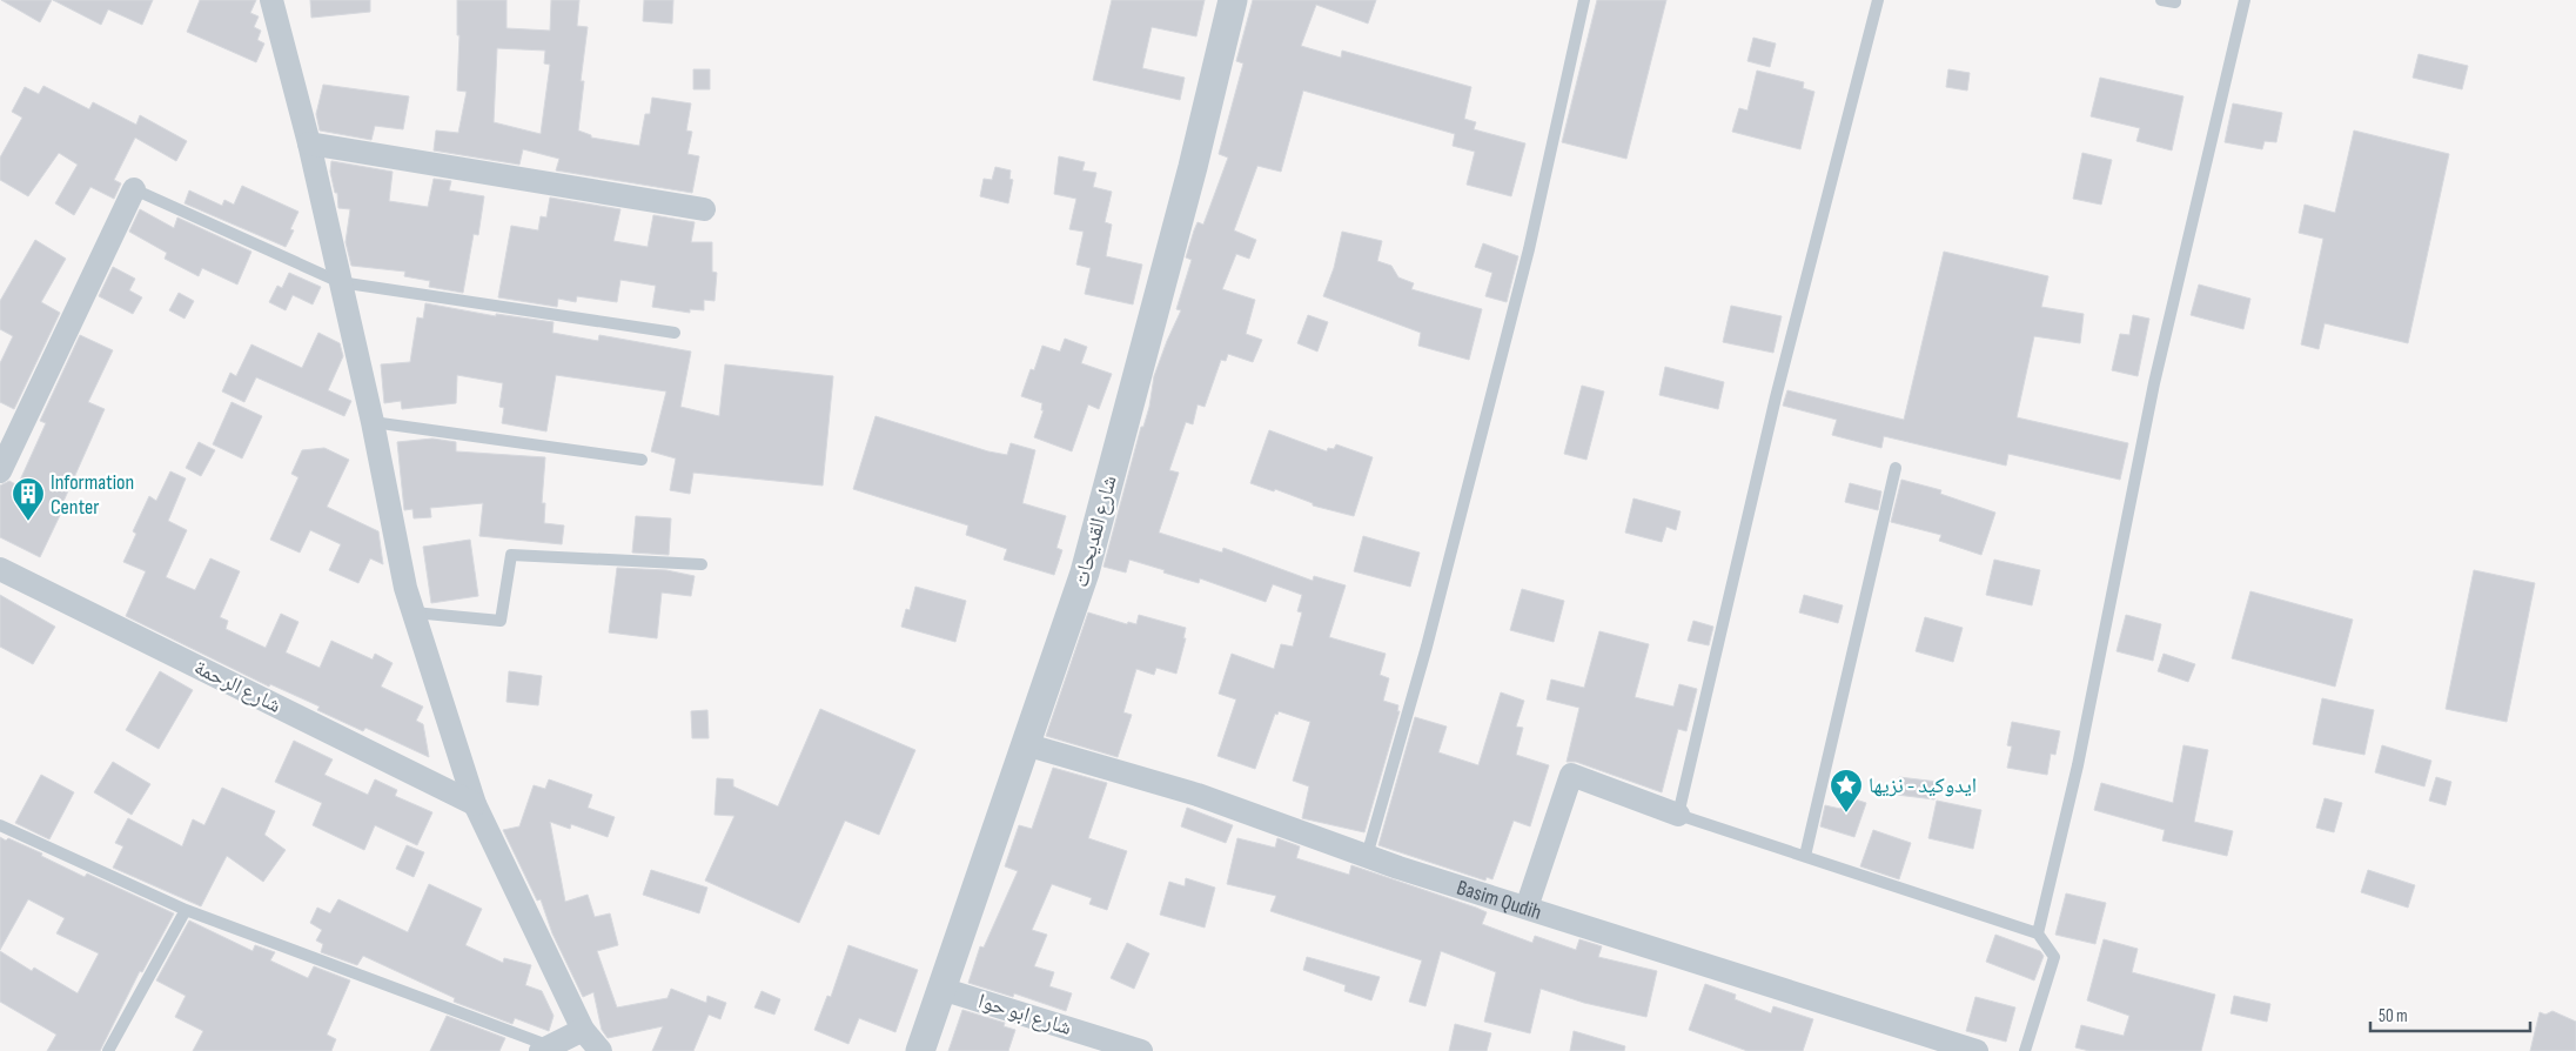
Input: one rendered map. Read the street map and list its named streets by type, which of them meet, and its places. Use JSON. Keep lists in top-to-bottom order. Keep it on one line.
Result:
{"streets":{"street":["شارع القديحات","شارع الرحمة","Basim Qudih","شارع ابو حوا"]},"crossings":[["شارع القديحات","Basim Qudih"],["شارع القديحات","شارع ابو حوا"]],"places":{"building":["Information Center"],"place":["ايدوكيد - نزيها"]},"scale_bar":"50 m"}
